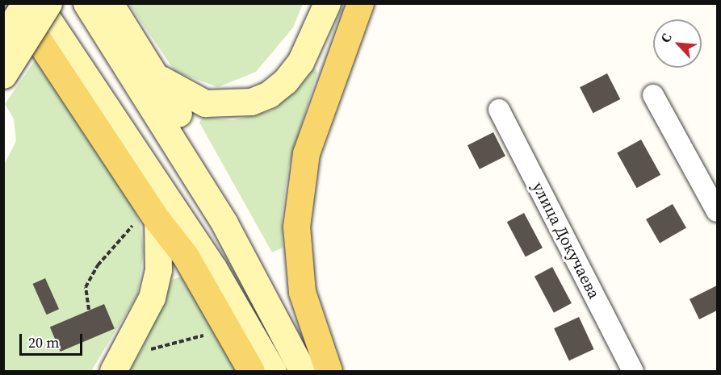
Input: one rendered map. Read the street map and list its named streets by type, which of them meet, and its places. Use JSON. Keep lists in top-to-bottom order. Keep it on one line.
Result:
{"streets":{"street":["улица Докучаева"]},"scale_bar":"20 m","north":"top left"}
